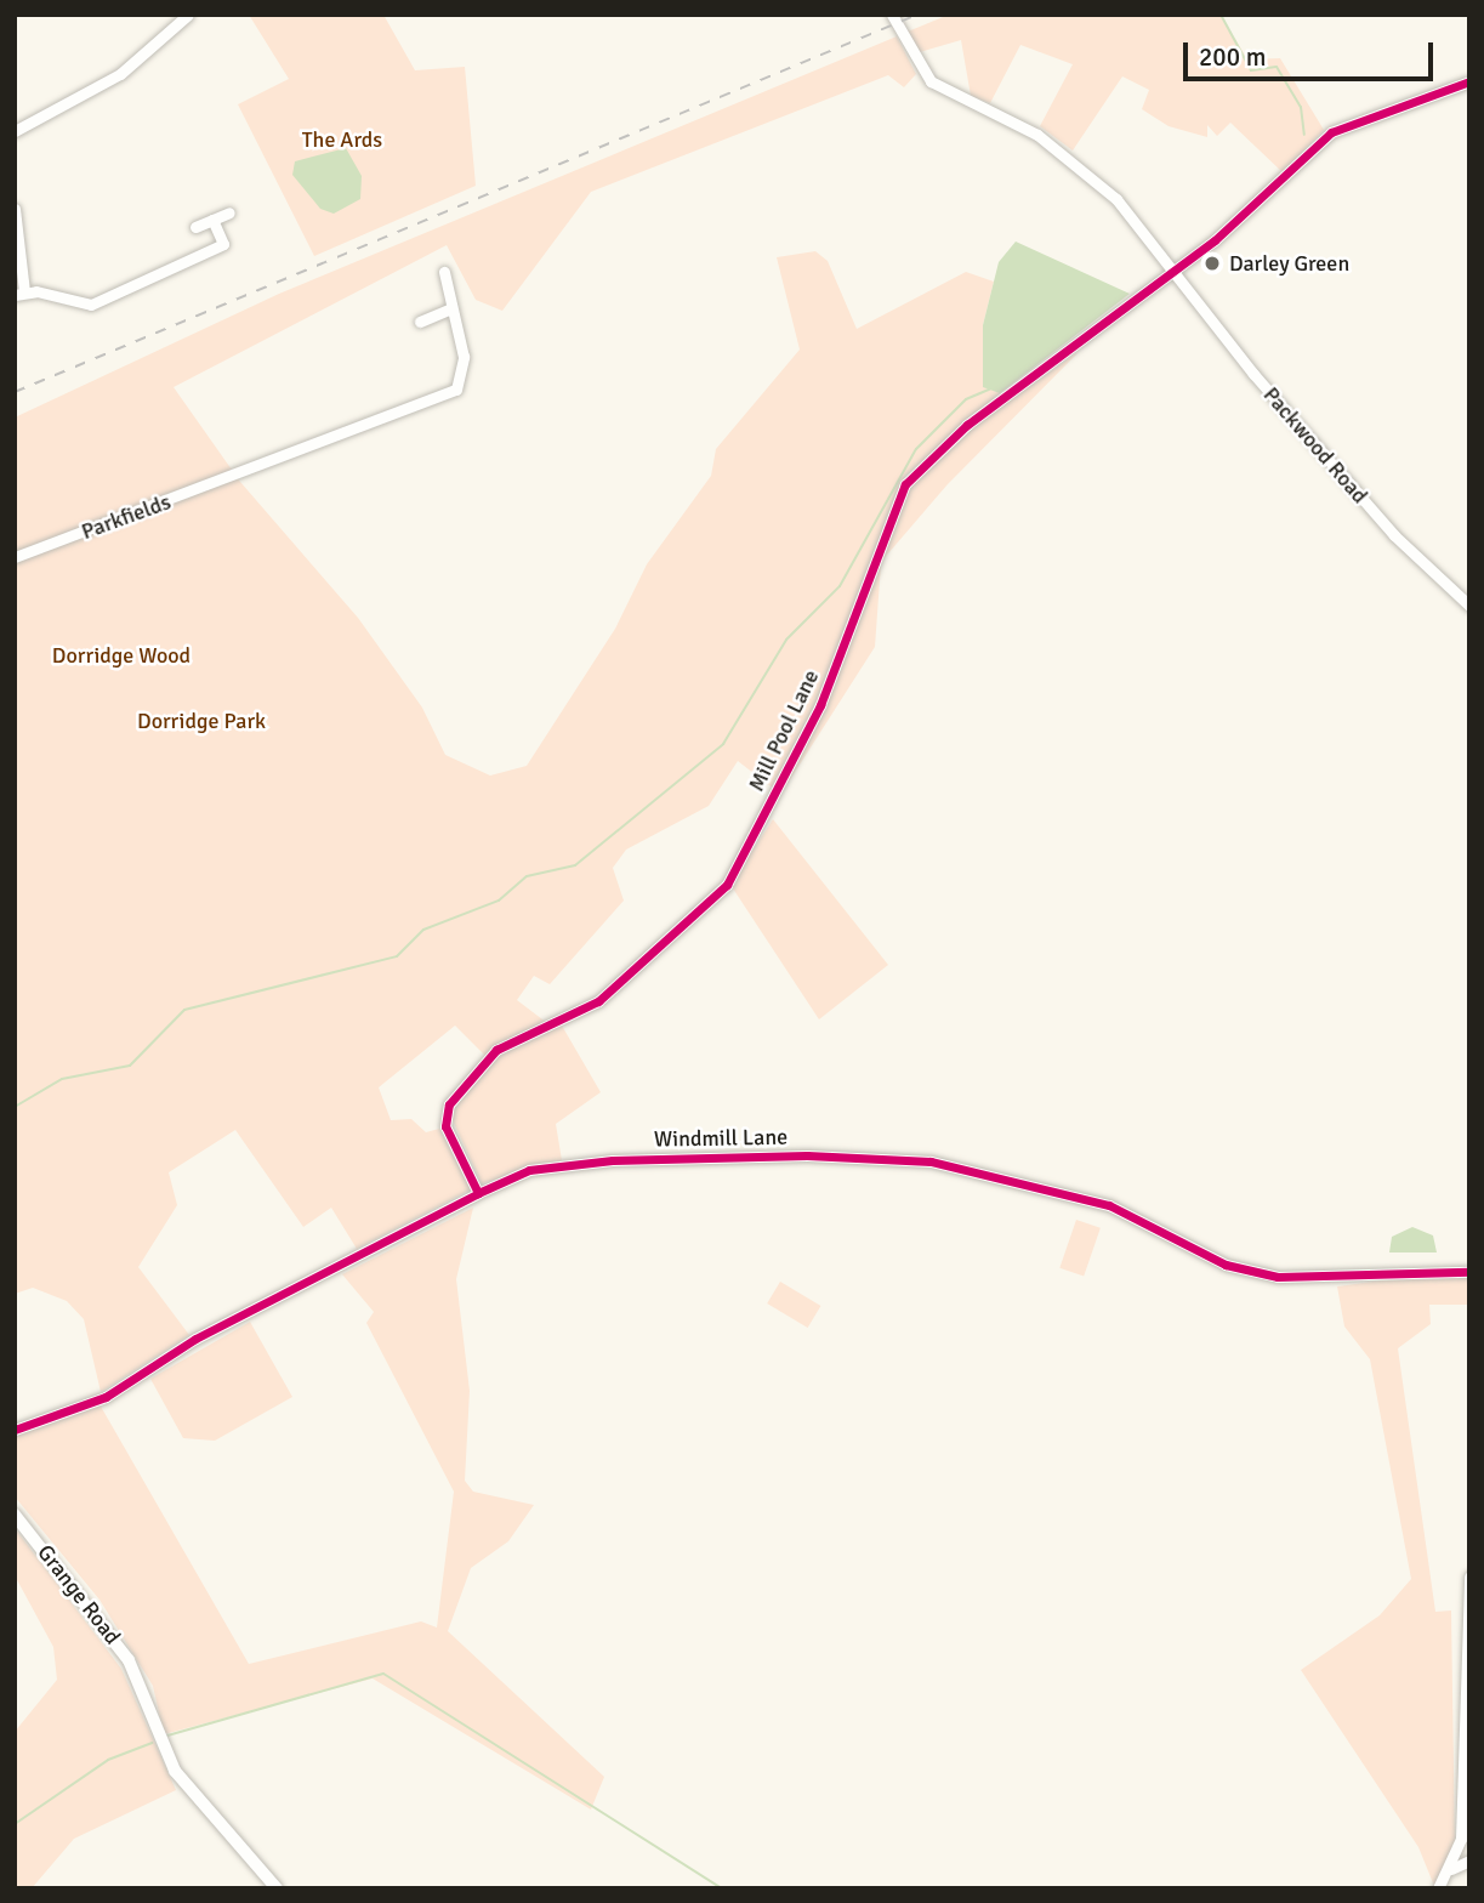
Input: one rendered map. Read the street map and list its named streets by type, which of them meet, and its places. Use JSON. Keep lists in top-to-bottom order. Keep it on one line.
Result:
{"streets":{"main road":["Grange Road"],"street":["Packwood Road","Parkfields","Mill Pool Lane","Windmill Lane"]},"crossings":[["Packwood Road","Mill Pool Lane"],["Mill Pool Lane","Windmill Lane"]],"parks":["The Ards","Dorridge Wood","Dorridge Park"],"places":["Darley Green"],"scale_bar":"200 m"}
